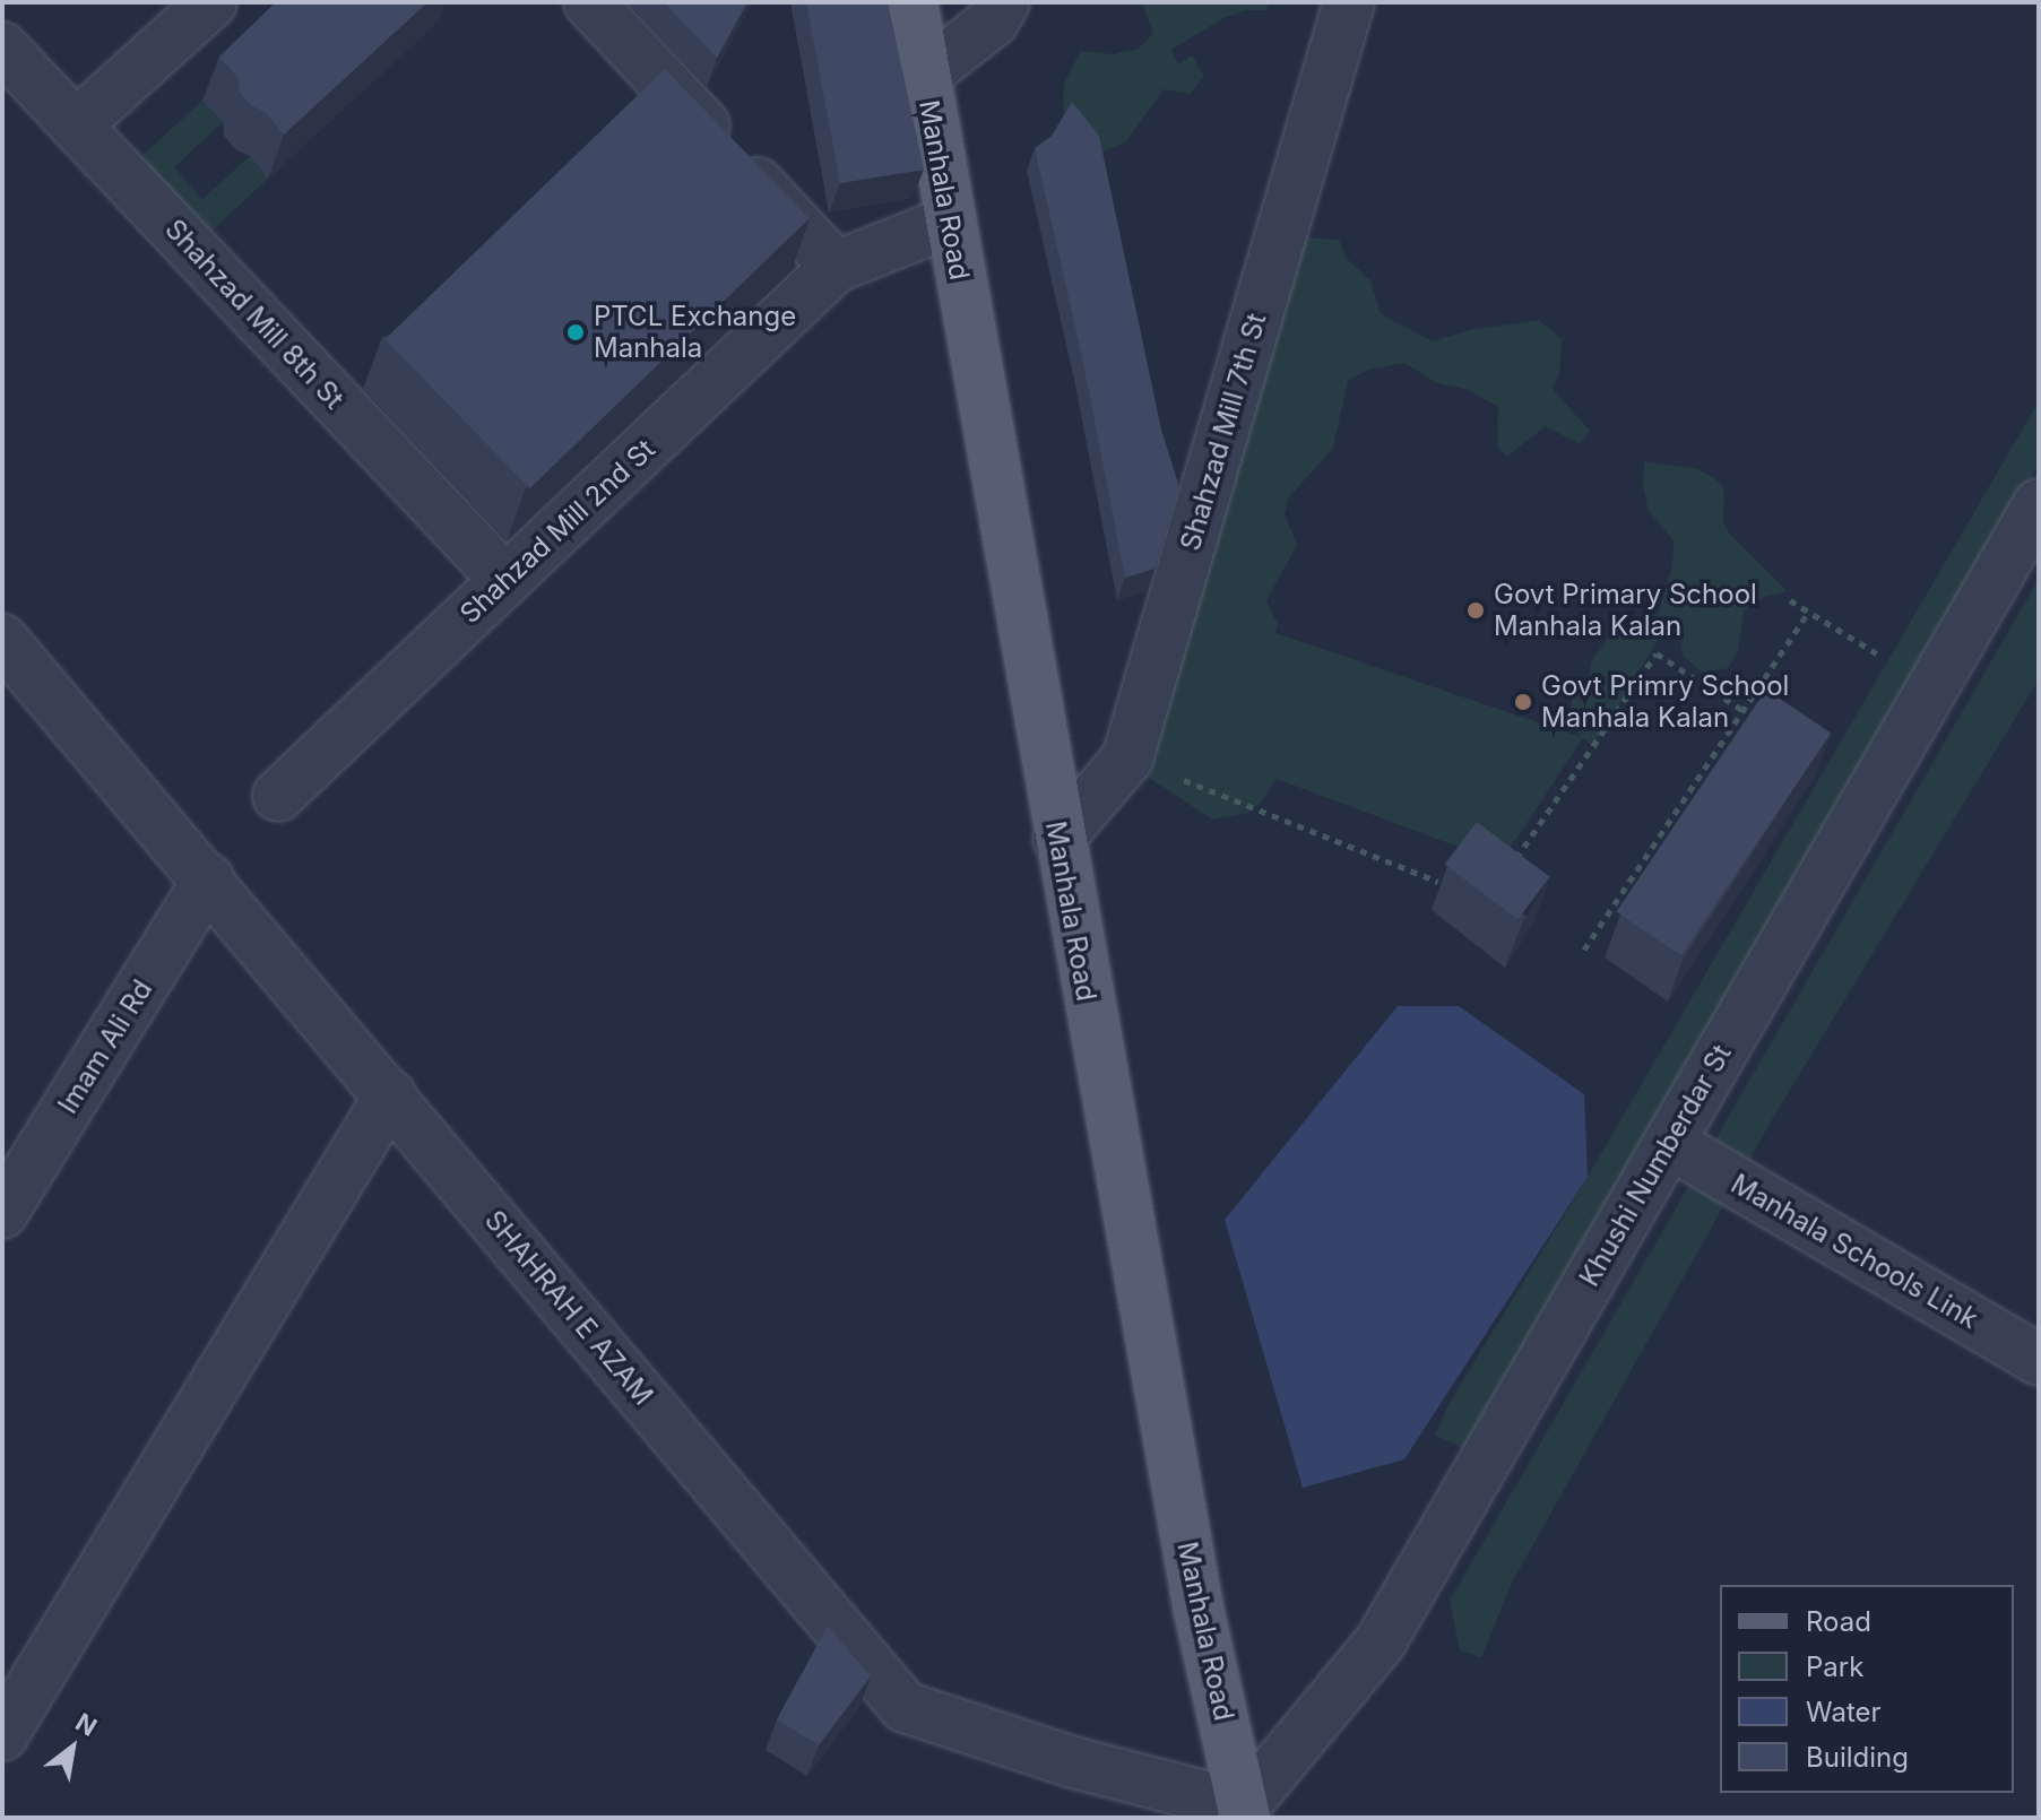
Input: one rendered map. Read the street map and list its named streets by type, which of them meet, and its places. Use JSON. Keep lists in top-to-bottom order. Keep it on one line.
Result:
{"streets":{"main road":["Manhala Road"],"street":["Shahzad Mill 8th St","Shahzad Mill 7th St","Shahzad Mill 2nd St","Imam Ali Rd","Khushi Numberdar St","Manhala Schools Link","SHAHRAH E AZAM"]},"crossings":[["Manhala Road","Shahzad Mill 7th St"],["Manhala Road","Khushi Numberdar St"],["Manhala Road","SHAHRAH E AZAM"],["Shahzad Mill 8th St","Shahzad Mill 2nd St"],["Imam Ali Rd","SHAHRAH E AZAM"],["Khushi Numberdar St","Manhala Schools Link"],["Khushi Numberdar St","SHAHRAH E AZAM"]],"places":["PTCL Exchange Manhala","Govt Primary School Manhala Kalan","Govt Primry School Manhala Kalan"],"legend":["Road","Park","Water","Building"],"north":"top right"}
